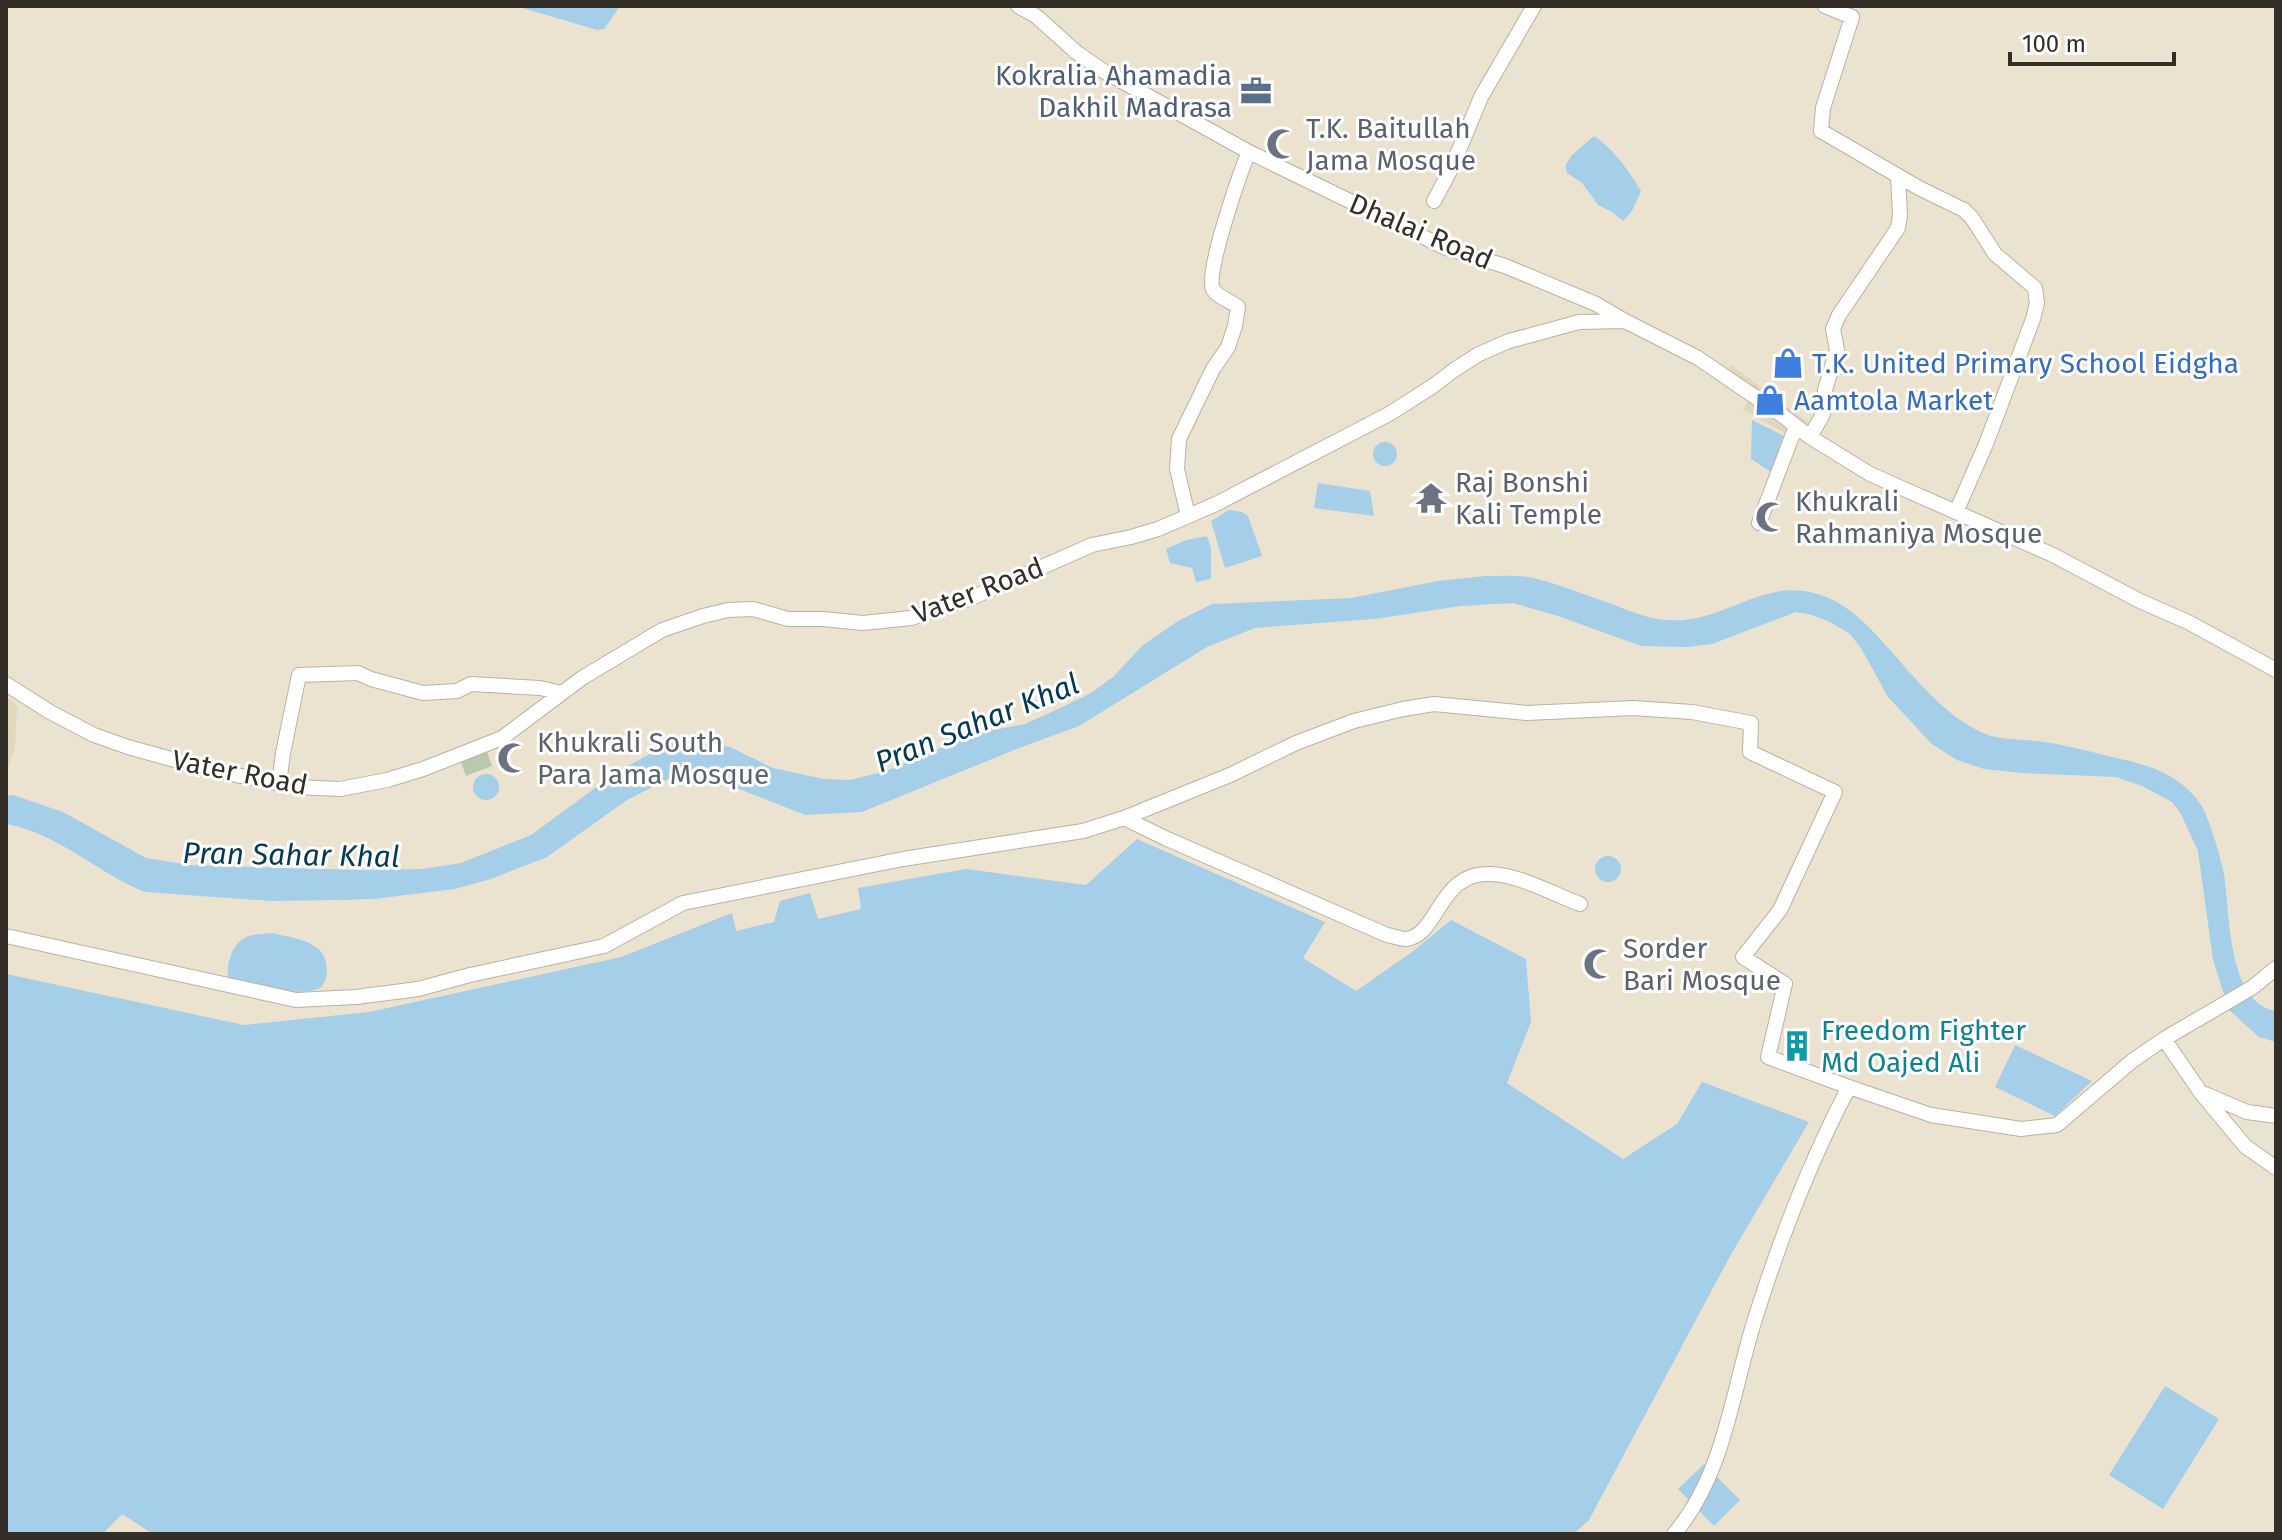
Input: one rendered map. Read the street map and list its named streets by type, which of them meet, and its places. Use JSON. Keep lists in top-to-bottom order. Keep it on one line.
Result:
{"streets":{"street":["Dhalai Road","Vater Road"]},"crossings":[["Dhalai Road","Vater Road"]],"water":["Pran Sahar Khal"],"places":{"office":["Kokralia Ahamadia Dakhil Madrasa"],"mosque":["T.K. Baitullah Jama Mosque","Khukrali Rahmaniya Mosque","Khukrali South Para Jama Mosque","Sorder Bari Mosque"],"shop":["T.K. United Primary School Eidgha","Aamtola Market"],"temple":["Raj Bonshi Kali Temple"],"building":["Freedom Fighter Md Oajed Ali"]},"scale_bar":"100 m"}
